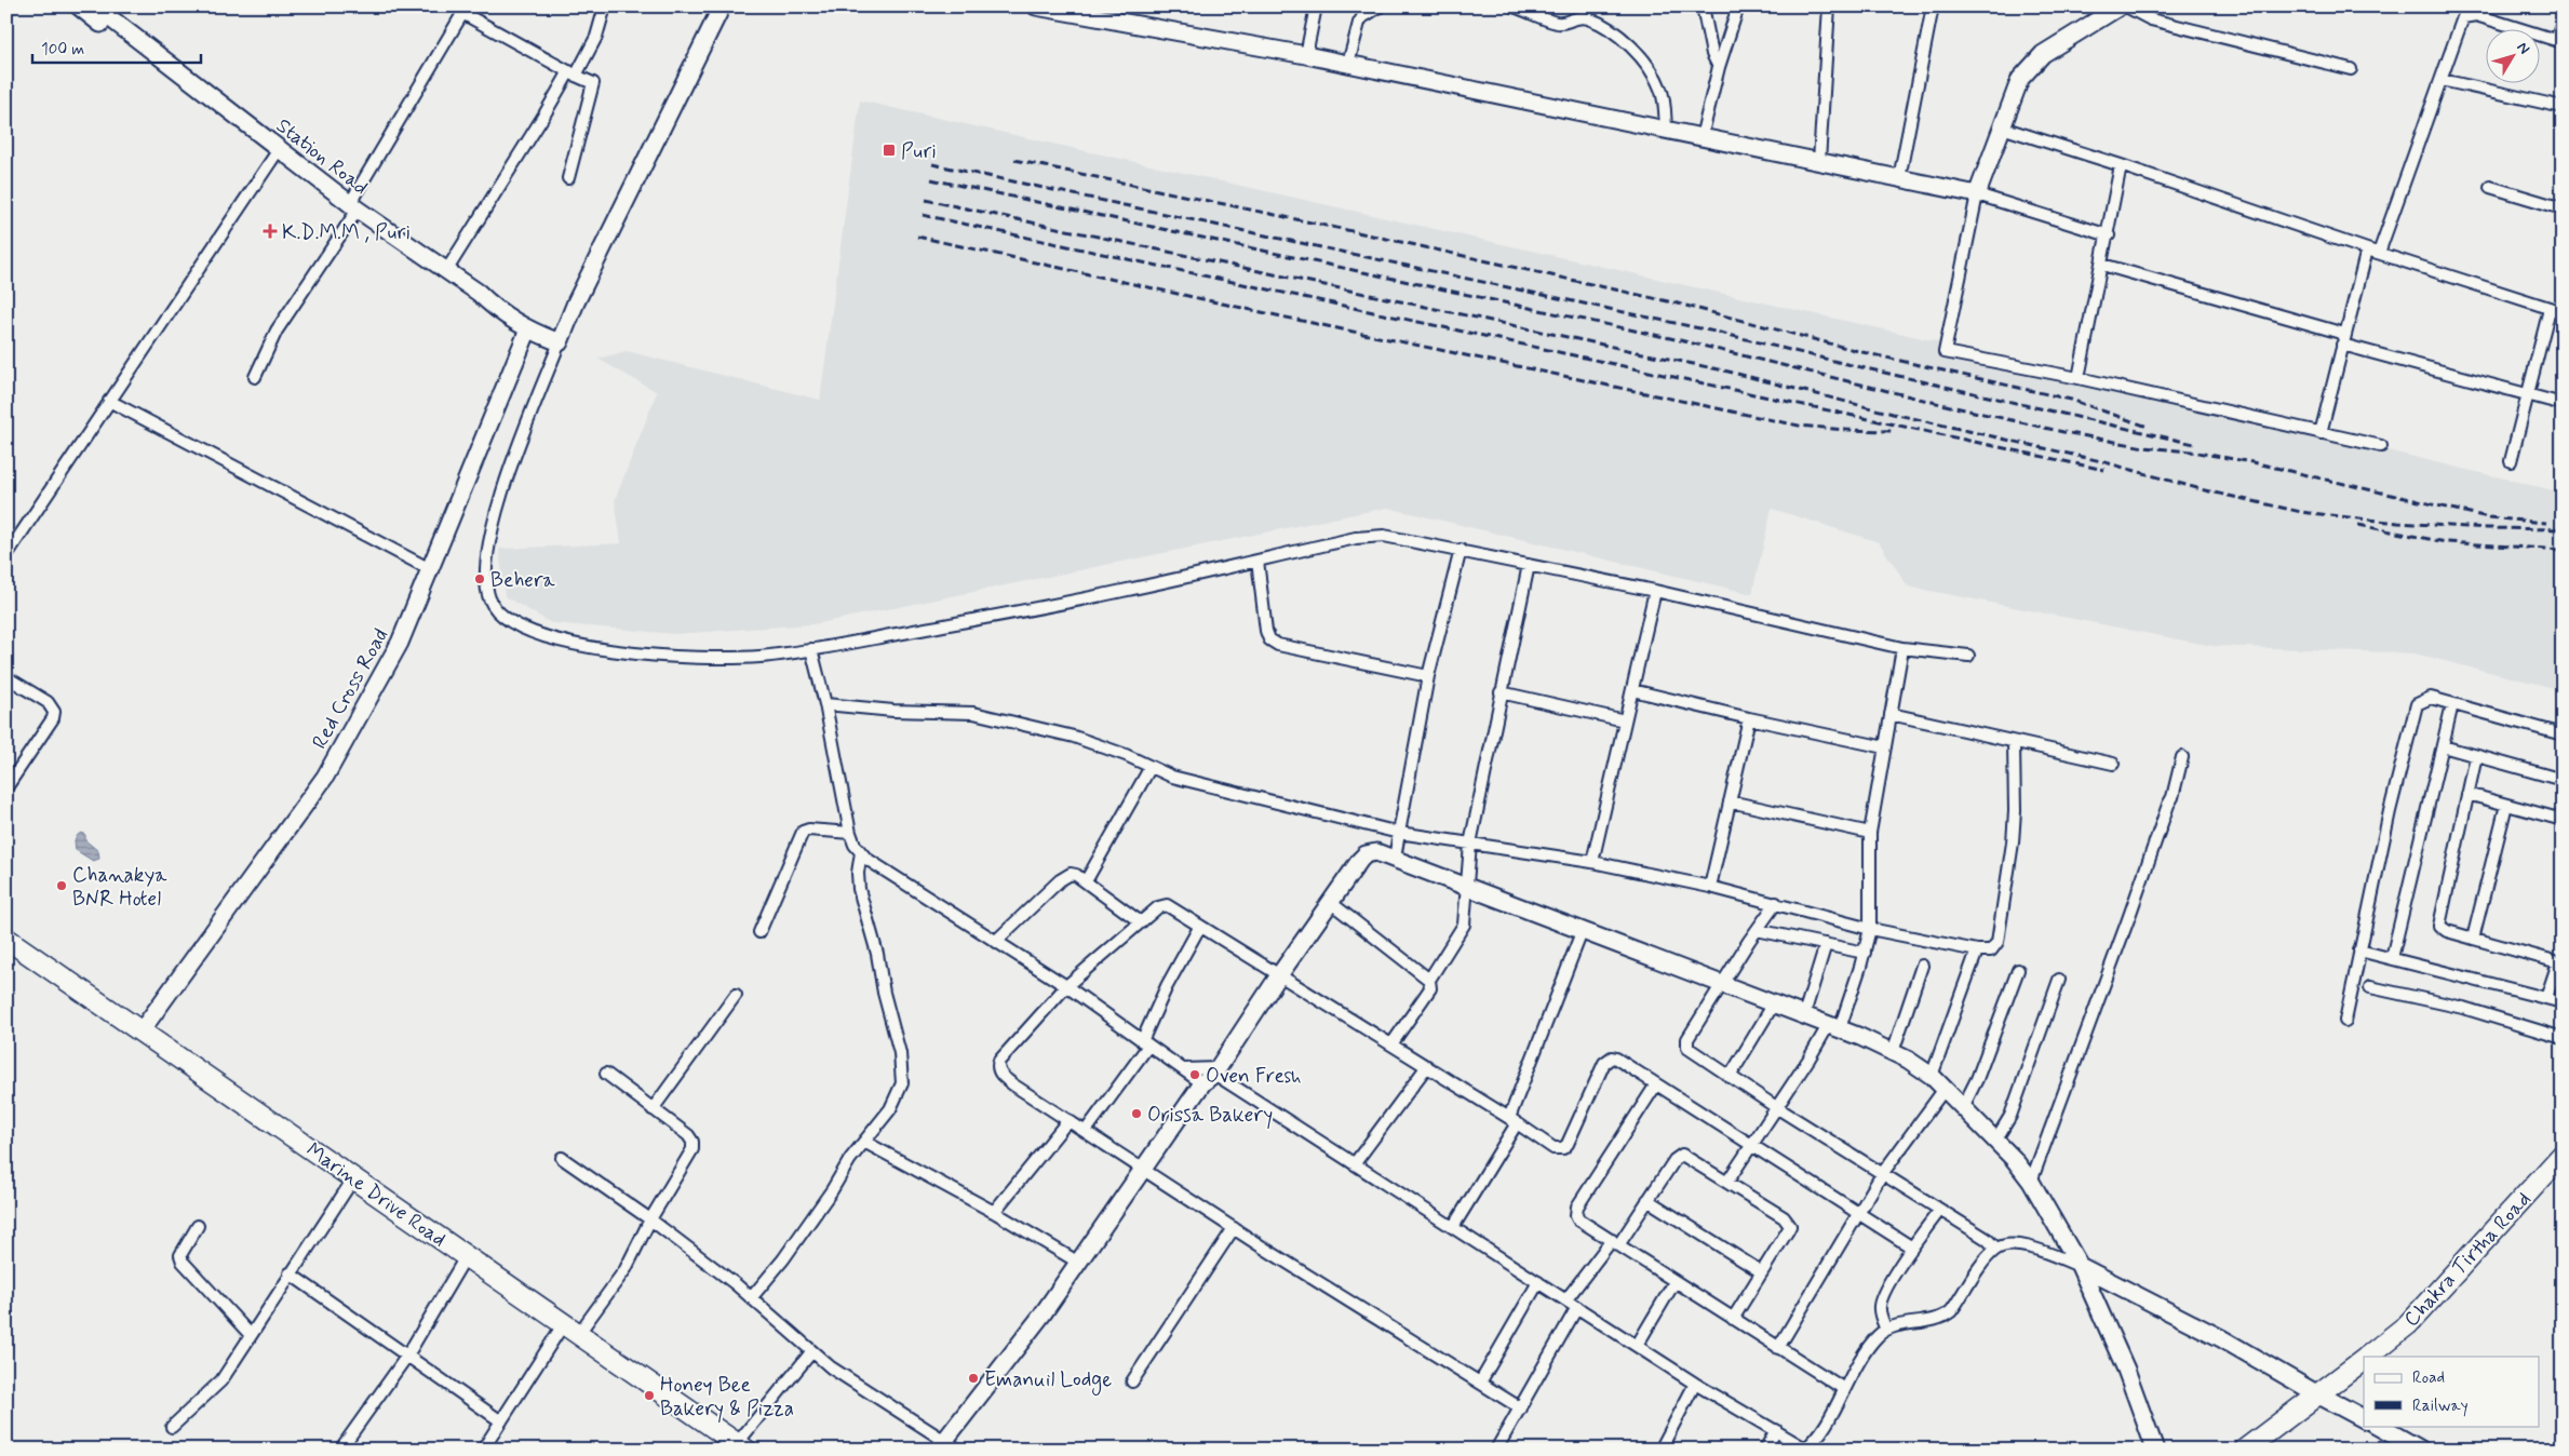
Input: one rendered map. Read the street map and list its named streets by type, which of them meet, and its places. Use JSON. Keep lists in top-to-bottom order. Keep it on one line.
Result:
{"streets":{"highway":["Marine Drive Road","Chakra Tirtha Road"],"main road":["Station Road","Red Cross Road"]},"crossings":[["Station Road","Red Cross Road"],["Red Cross Road","Marine Drive Road"]],"places":{"transit":["Puri"],"health":["K.D.M.M , Puri"],"other":["Behera","Chanakya BNR Hotel","Oven Fresh","Orissa Bakery","Emanuil Lodge","Honey Bee Bakery & Pizza"]},"legend":["Road","Railway"],"scale_bar":"100 m","north":"top right"}
